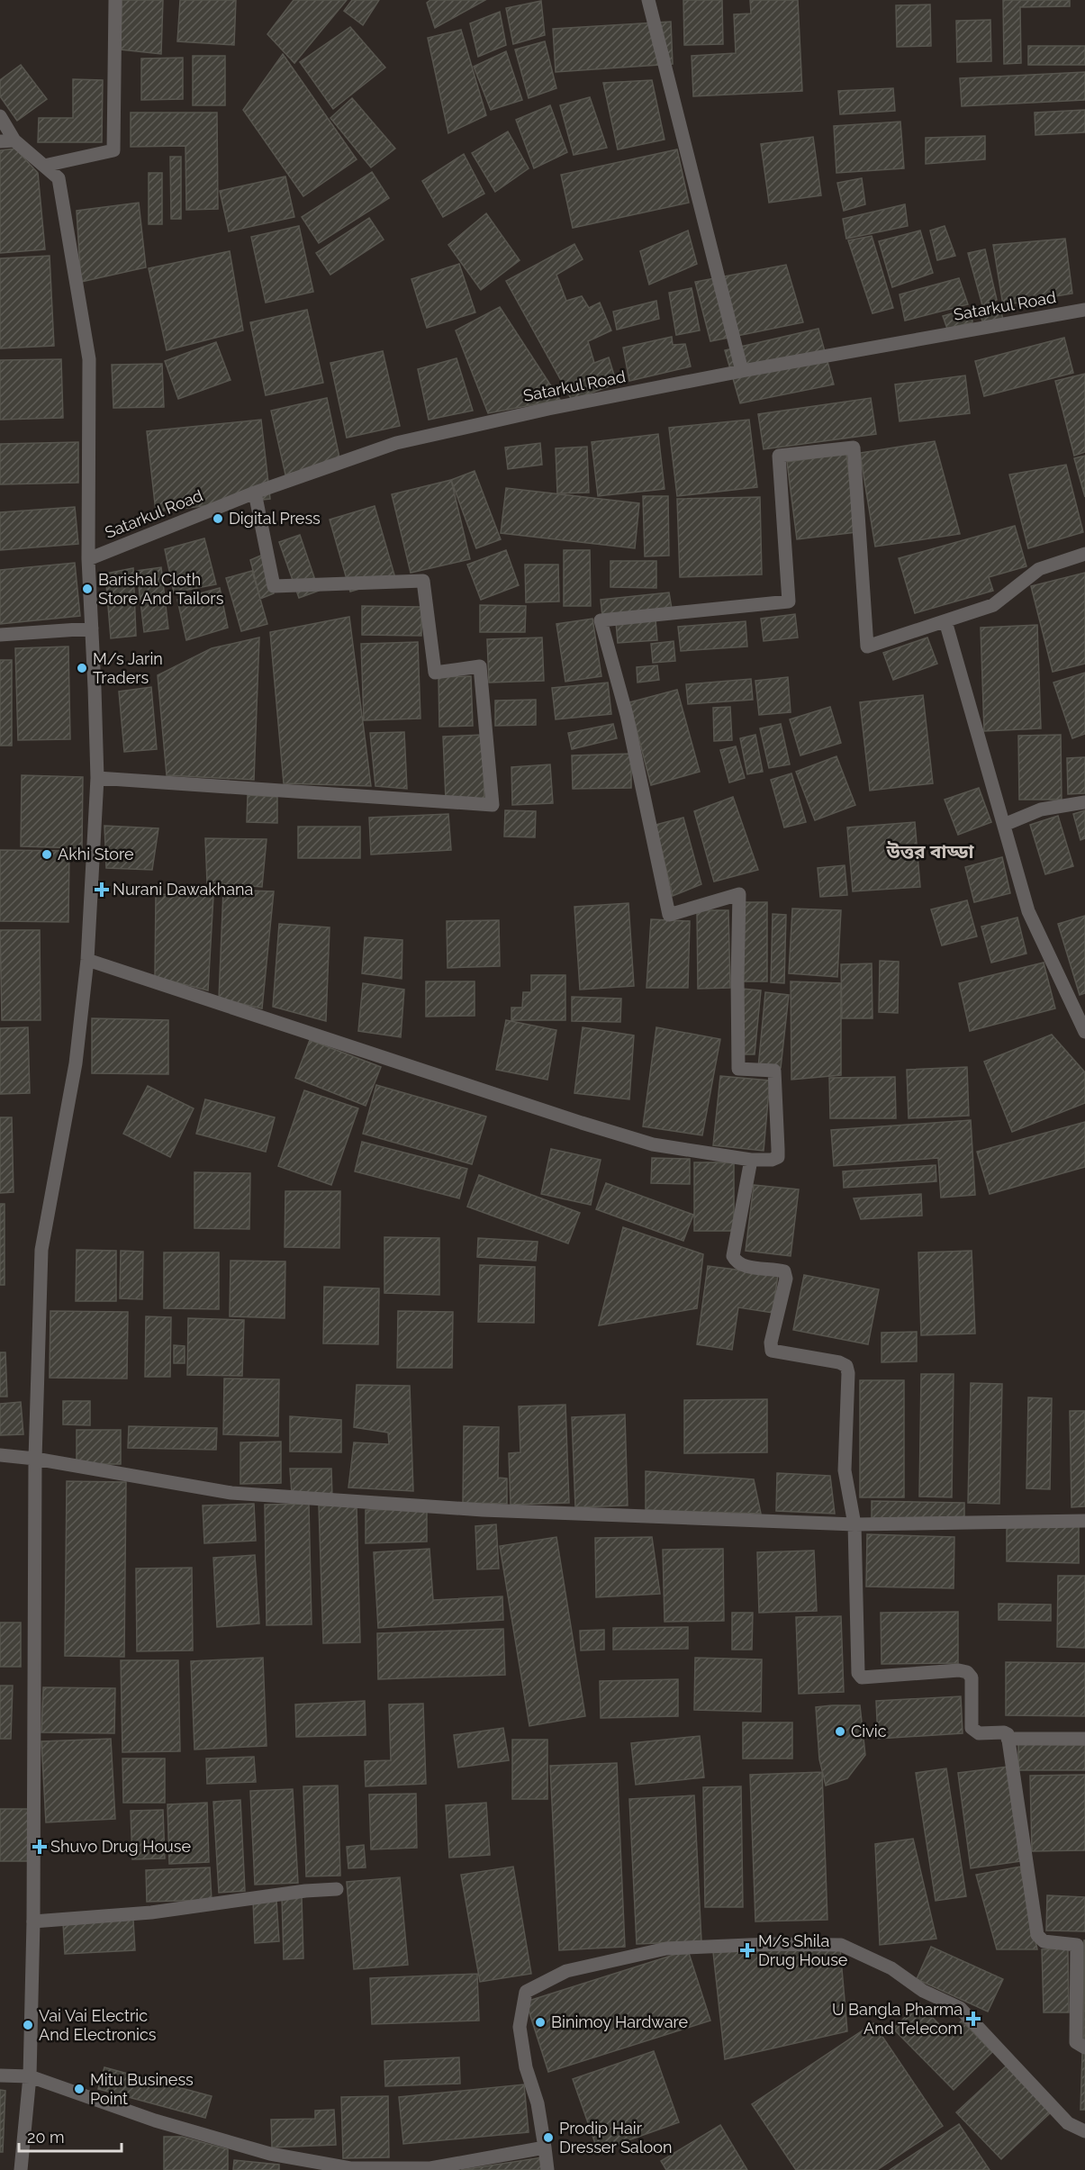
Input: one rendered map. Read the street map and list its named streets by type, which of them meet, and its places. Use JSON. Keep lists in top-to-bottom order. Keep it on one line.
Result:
{"streets":{"street":["Satarkul Road"]},"districts":["উত্তর বাড্ডা"],"places":{"other":["Digital Press","Barishal Cloth Store And Tailors","M/s Jarin Traders","Akhi Store","Civic","Binimoy Hardware","Vai Vai Electric And Electronics","Mitu Business Point","Prodip Hair Dresser Saloon"],"health":["Nurani Dawakhana","Shuvo Drug House","M/s Shila Drug House","U Bangla Pharma And Telecom"]},"scale_bar":"20 m"}
